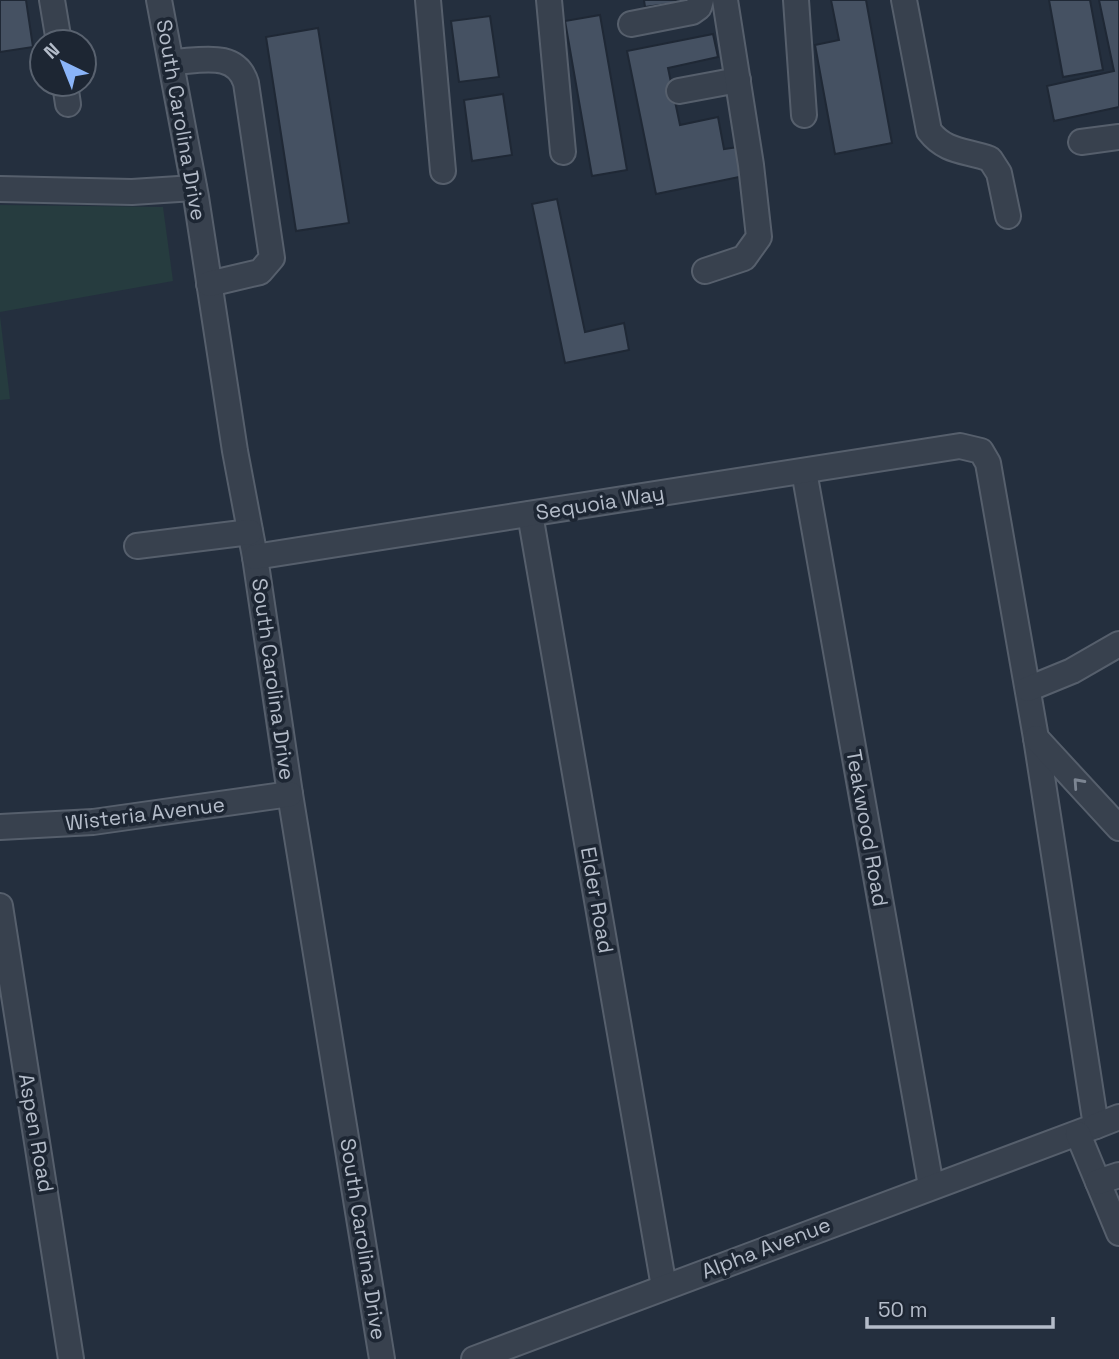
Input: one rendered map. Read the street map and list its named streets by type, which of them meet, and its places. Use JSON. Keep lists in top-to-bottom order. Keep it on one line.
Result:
{"streets":{"street":["South Carolina Drive","Sequoia Way","Wisteria Avenue","Teakwood Road","Elder Road","Aspen Road","Alpha Avenue"]},"crossings":[["South Carolina Drive","Sequoia Way"],["South Carolina Drive","Wisteria Avenue"],["Sequoia Way","Teakwood Road"],["Sequoia Way","Elder Road"],["Sequoia Way","Alpha Avenue"],["Teakwood Road","Alpha Avenue"],["Elder Road","Alpha Avenue"]],"scale_bar":"50 m","north":"top left"}
